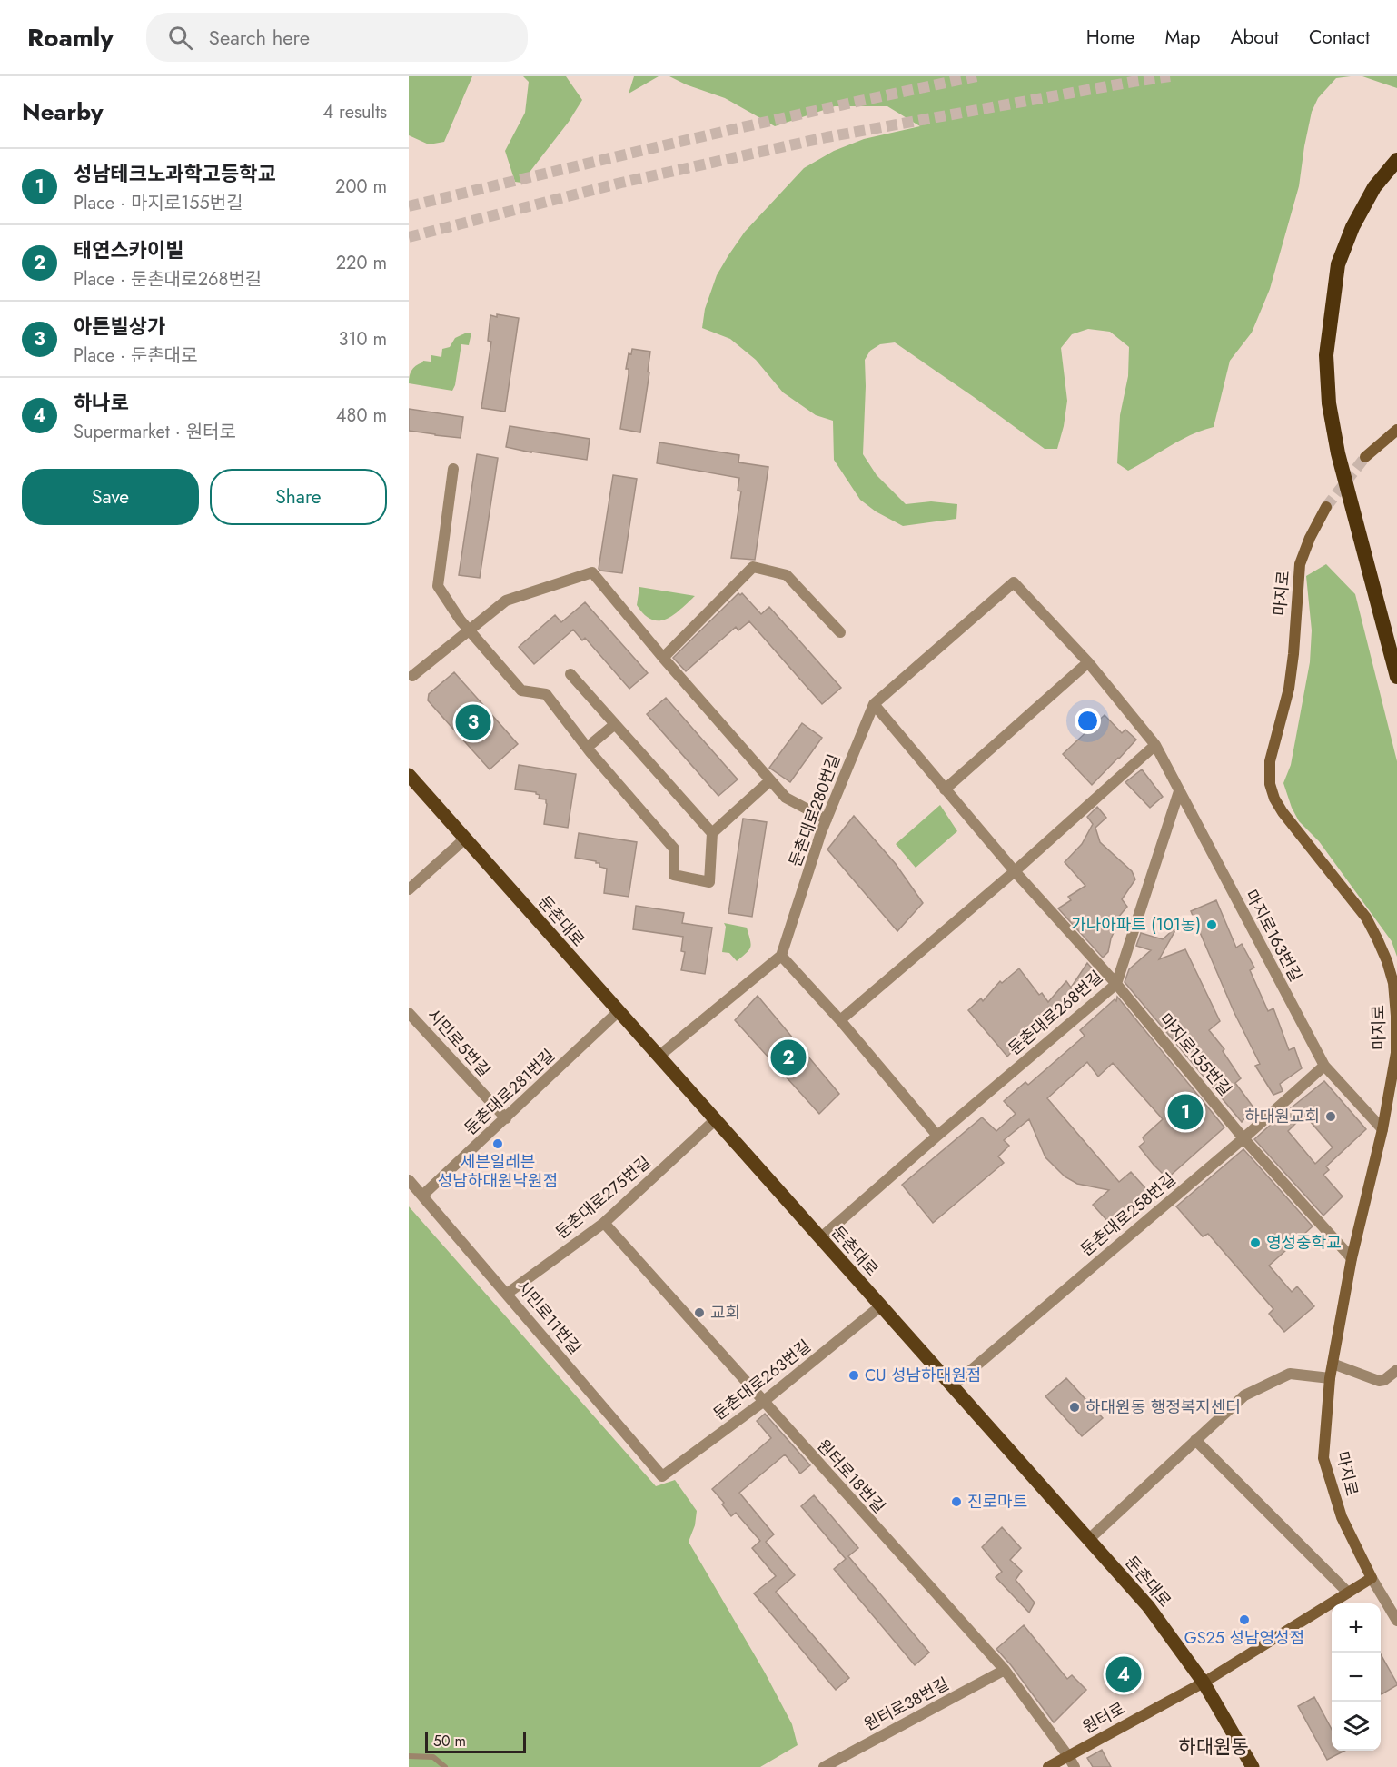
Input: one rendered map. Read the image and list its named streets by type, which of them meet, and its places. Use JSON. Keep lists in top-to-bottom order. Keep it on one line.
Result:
{"streets":{"main road":["마지로","둔촌대로","원터로"],"street":["둔촌대로280번길","마지로163번길","둔촌대로268번길","시민로5번길","마지로155번길","둔촌대로281번길","둔촌대로275번길","둔촌대로258번길","시민로11번길","둔촌대로263번길","원터로18번길","원터로38번길"]},"crossings":[["마지로","마지로163번길"],["마지로","마지로155번길"],["둔촌대로280번길","마지로163번길"],["둔촌대로280번길","마지로155번길"],["둔촌대로","둔촌대로268번길"],["둔촌대로","둔촌대로281번길"],["둔촌대로","둔촌대로275번길"],["둔촌대로","둔촌대로258번길"],["둔촌대로","둔촌대로263번길"],["둔촌대로","원터로"],["마지로163번길","둔촌대로268번길"],["마지로163번길","둔촌대로258번길"],["둔촌대로268번길","마지로155번길"],["시민로5번길","둔촌대로281번길"],["마지로155번길","둔촌대로258번길"],["둔촌대로281번길","시민로11번길"],["둔촌대로275번길","시민로11번길"],["둔촌대로275번길","원터로18번길"],["시민로11번길","둔촌대로263번길"],["둔촌대로263번길","원터로18번길"],["원터로18번길","원터로38번길"],["원터로18번길","원터로"]],"districts":["하대원동"],"places":["가나아파트 (101동)","하대원교회","세븐일레븐 성남하대원낙원점","영성중학교","교회","CU 성남하대원점","하대원동 행정복지센터","진로마트","GS25 성남영성점"],"scale_bar":"50 m","page":{"header":"Roamly","search":"Search here","nav":["Home","Map","About","Contact"],"heading":["Nearby","4 results"],"list":[{"mark":"1","name":"성남테크노과학고등학교","note":"Place · 마지로155번길","value":"200 m"},{"mark":"2","name":"태연스카이빌","note":"Place · 둔촌대로268번길","value":"220 m"},{"mark":"3","name":"아튼빌상가","note":"Place · 둔촌대로","value":"310 m"},{"mark":"4","name":"하나로","note":"Supermarket · 원터로","value":"480 m"}],"buttons":["Save","Share"],"pins":["3","2","1","4"],"map_buttons":["+","−"],"scale":"50 m"}}
